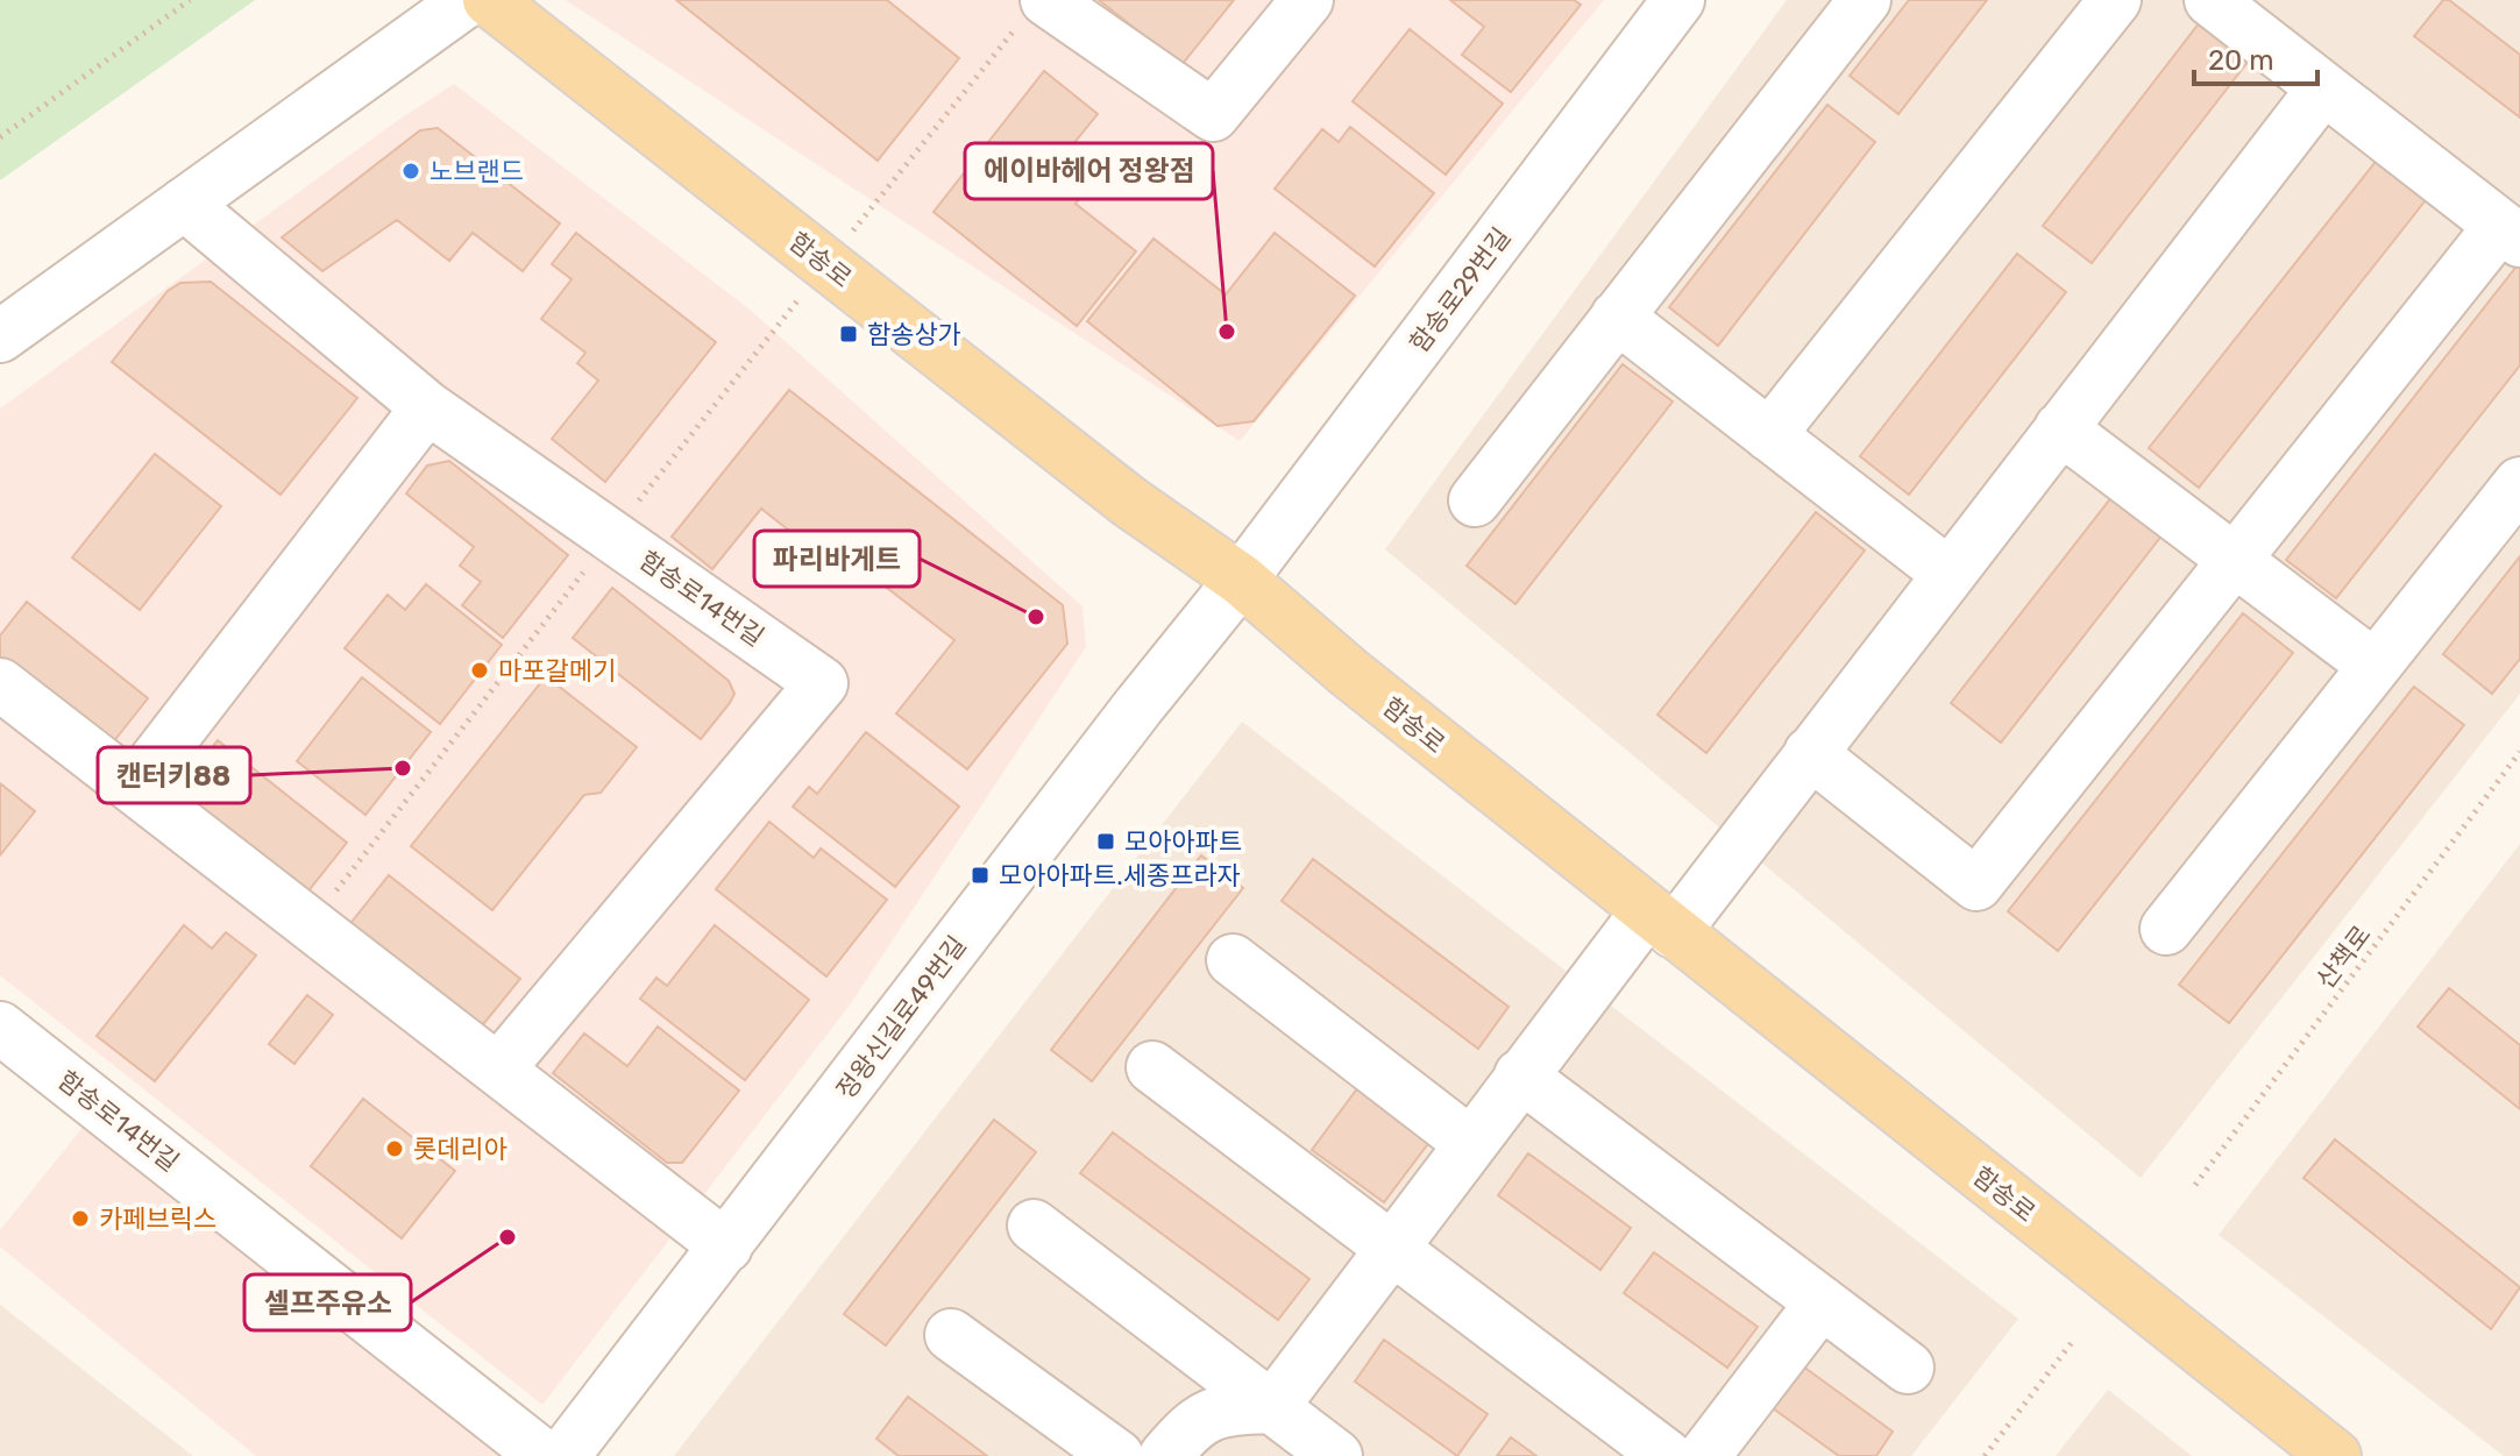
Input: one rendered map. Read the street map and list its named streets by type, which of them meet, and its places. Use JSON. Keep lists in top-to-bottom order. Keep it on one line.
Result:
{"streets":{"main road":["함송로"],"street":["함송로29번길","함송로14번길","정왕신길로49번길"],"path":["산책로"]},"crossings":[["함송로","함송로29번길"],["함송로","정왕신길로49번길"],["함송로29번길","정왕신길로49번길"]],"places":{"other":["노브랜드","에이바헤어 정왕점","파리바게트","마포갈메기","캔터키88","롯데리아","카페브릭스","셀프주유소"],"transit":["함송상가","모아아파트","모아아파트.세종프라자"]},"scale_bar":"20 m"}
